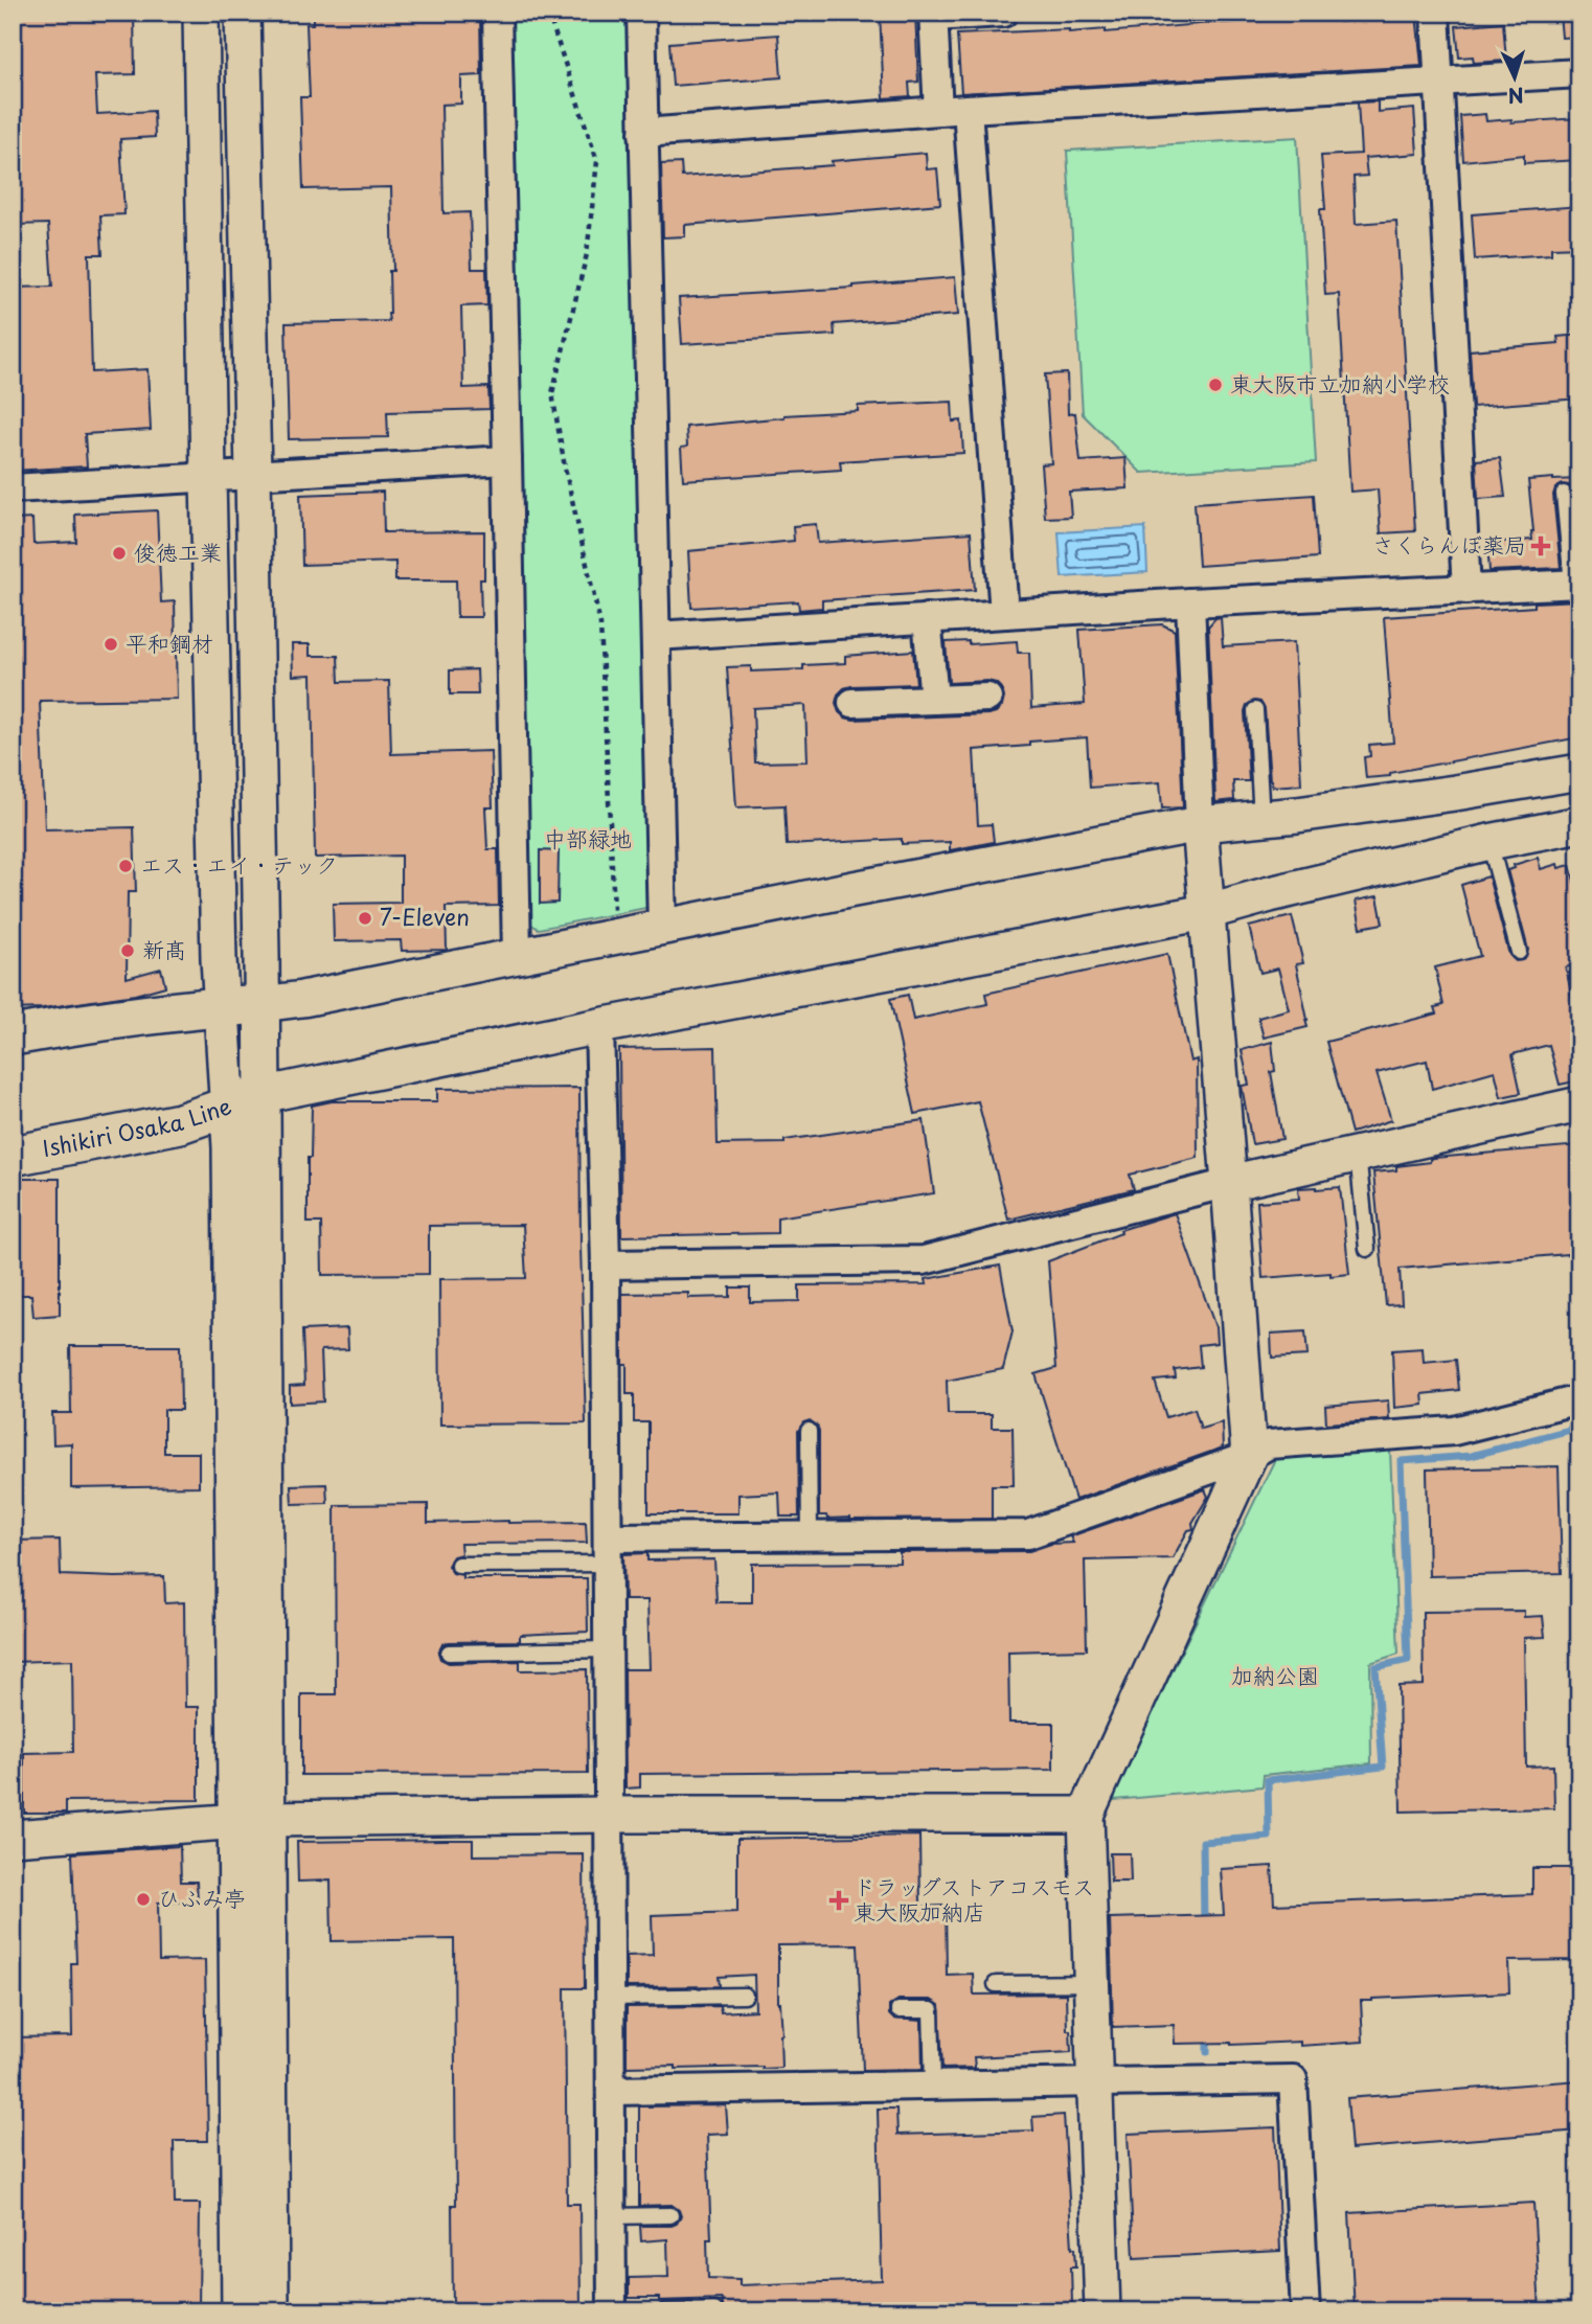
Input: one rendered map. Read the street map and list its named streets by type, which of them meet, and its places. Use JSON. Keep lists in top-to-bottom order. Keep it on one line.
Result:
{"streets":{"main road":["Ishikiri Osaka Line"]},"parks":["中部緑地","加納公園"],"places":{"other":["東大阪市立加納小学校","俊徳工業","平和鋼材","エス・エイ・テック","7-Eleven","新髙","ひふみ亭"],"health":["さくらんぼ薬局","ドラッグストアコスモス 東大阪加納店"]},"north":"bottom"}
